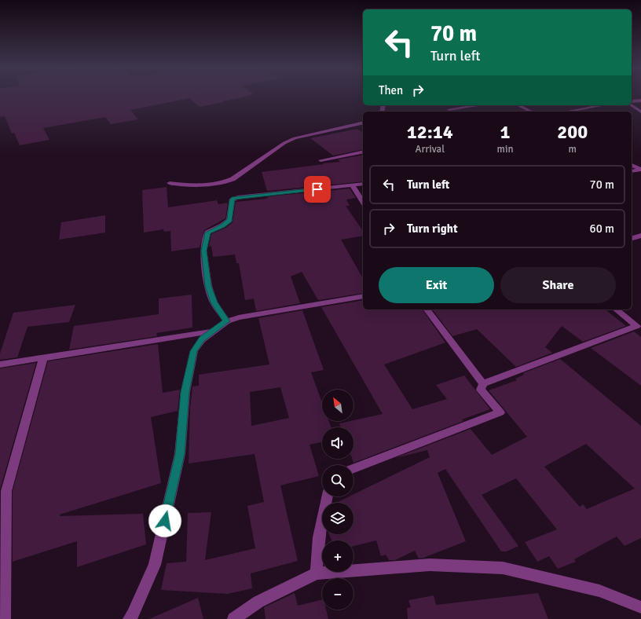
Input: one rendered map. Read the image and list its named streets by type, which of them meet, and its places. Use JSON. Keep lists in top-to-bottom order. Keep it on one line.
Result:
{"north":"top left","page":{"turn":["70 m","Turn left"],"then":"Then","eta":["12:14","Arrival","1","min","200","m"],"list":[{"name":"Turn left","value":"70 m"},{"name":"Turn right","value":"60 m"}],"buttons":["Exit","Share"],"map_buttons":["+","−"]}}
